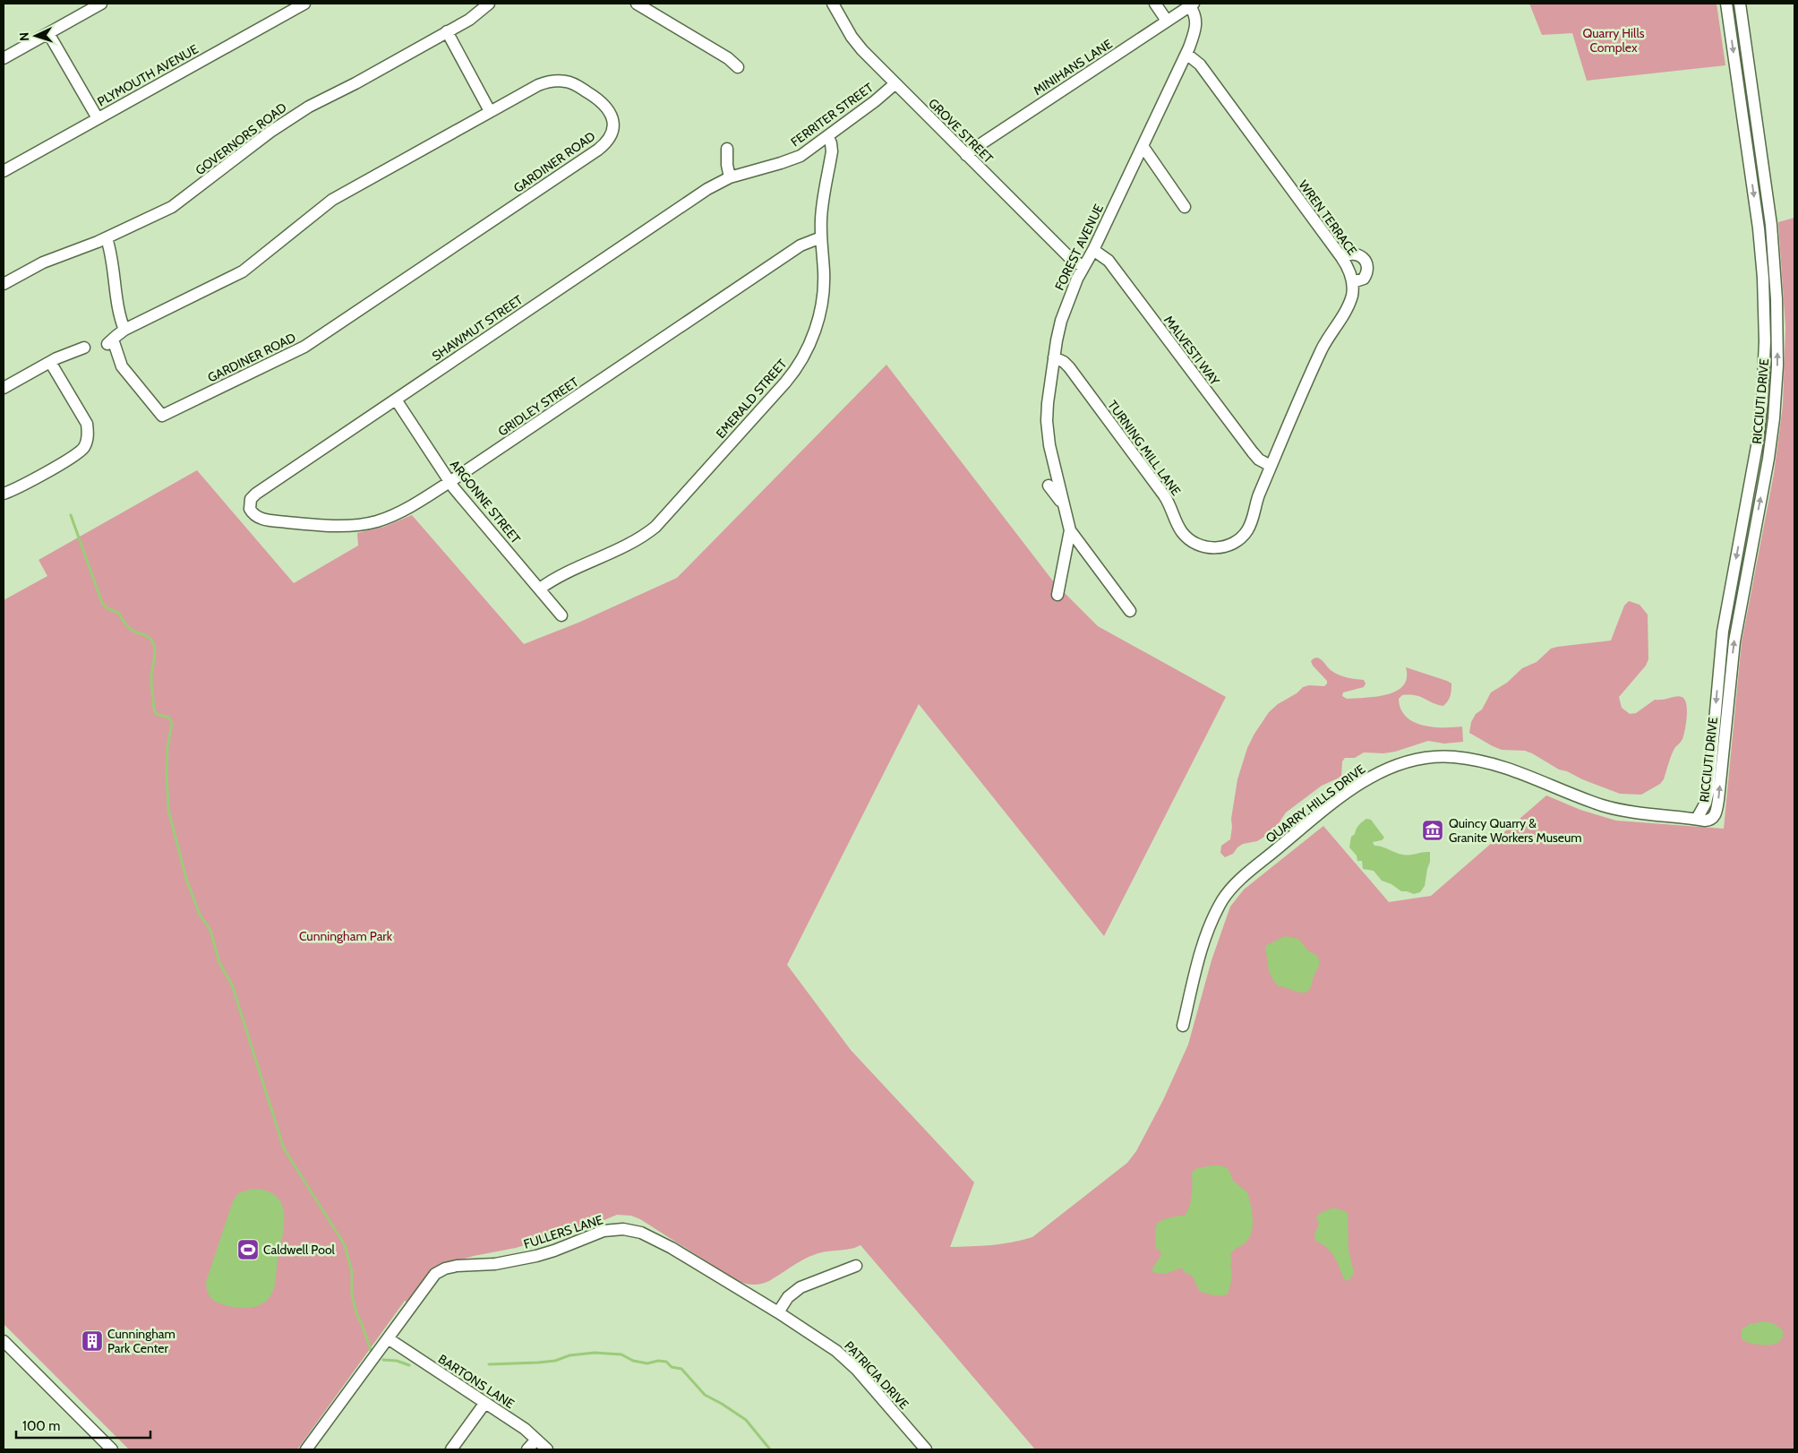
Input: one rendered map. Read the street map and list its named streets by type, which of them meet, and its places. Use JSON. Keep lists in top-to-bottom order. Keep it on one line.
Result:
{"streets":{"street":["MINIHANS LANE","PLYMOUTH AVENUE","FERRITER STREET","GROVE STREET","GOVERNORS ROAD","GARDINER ROAD","WREN TERRACE","FOREST AVENUE","SHAWMUT STREET","MALVESTI WAY","EMERALD STREET","RICCIUTI DRIVE","GRIDLEY STREET","TURNING MILL LANE","ARGONNE STREET","QUARRY HILLS DRIVE","FULLERS LANE","PATRICIA DRIVE","BARTONS LANE"]},"crossings":[["MINIHANS LANE","GROVE STREET"],["MINIHANS LANE","FOREST AVENUE"],["FERRITER STREET","GROVE STREET"],["FERRITER STREET","SHAWMUT STREET"],["FERRITER STREET","EMERALD STREET"],["GROVE STREET","FOREST AVENUE"],["WREN TERRACE","FOREST AVENUE"],["FOREST AVENUE","MALVESTI WAY"],["FOREST AVENUE","TURNING MILL LANE"],["SHAWMUT STREET","GRIDLEY STREET"],["SHAWMUT STREET","ARGONNE STREET"],["MALVESTI WAY","TURNING MILL LANE"],["EMERALD STREET","GRIDLEY STREET"],["EMERALD STREET","ARGONNE STREET"],["RICCIUTI DRIVE","QUARRY HILLS DRIVE"],["GRIDLEY STREET","ARGONNE STREET"],["FULLERS LANE","PATRICIA DRIVE"],["FULLERS LANE","BARTONS LANE"]],"parks":["Quarry Hills Complex","Cunningham Park"],"places":{"museum":["Quincy Quarry & Granite Workers Museum"],"sports":["Caldwell Pool"],"building":["Cunningham Park Center"]},"scale_bar":"100 m","north":"left"}
